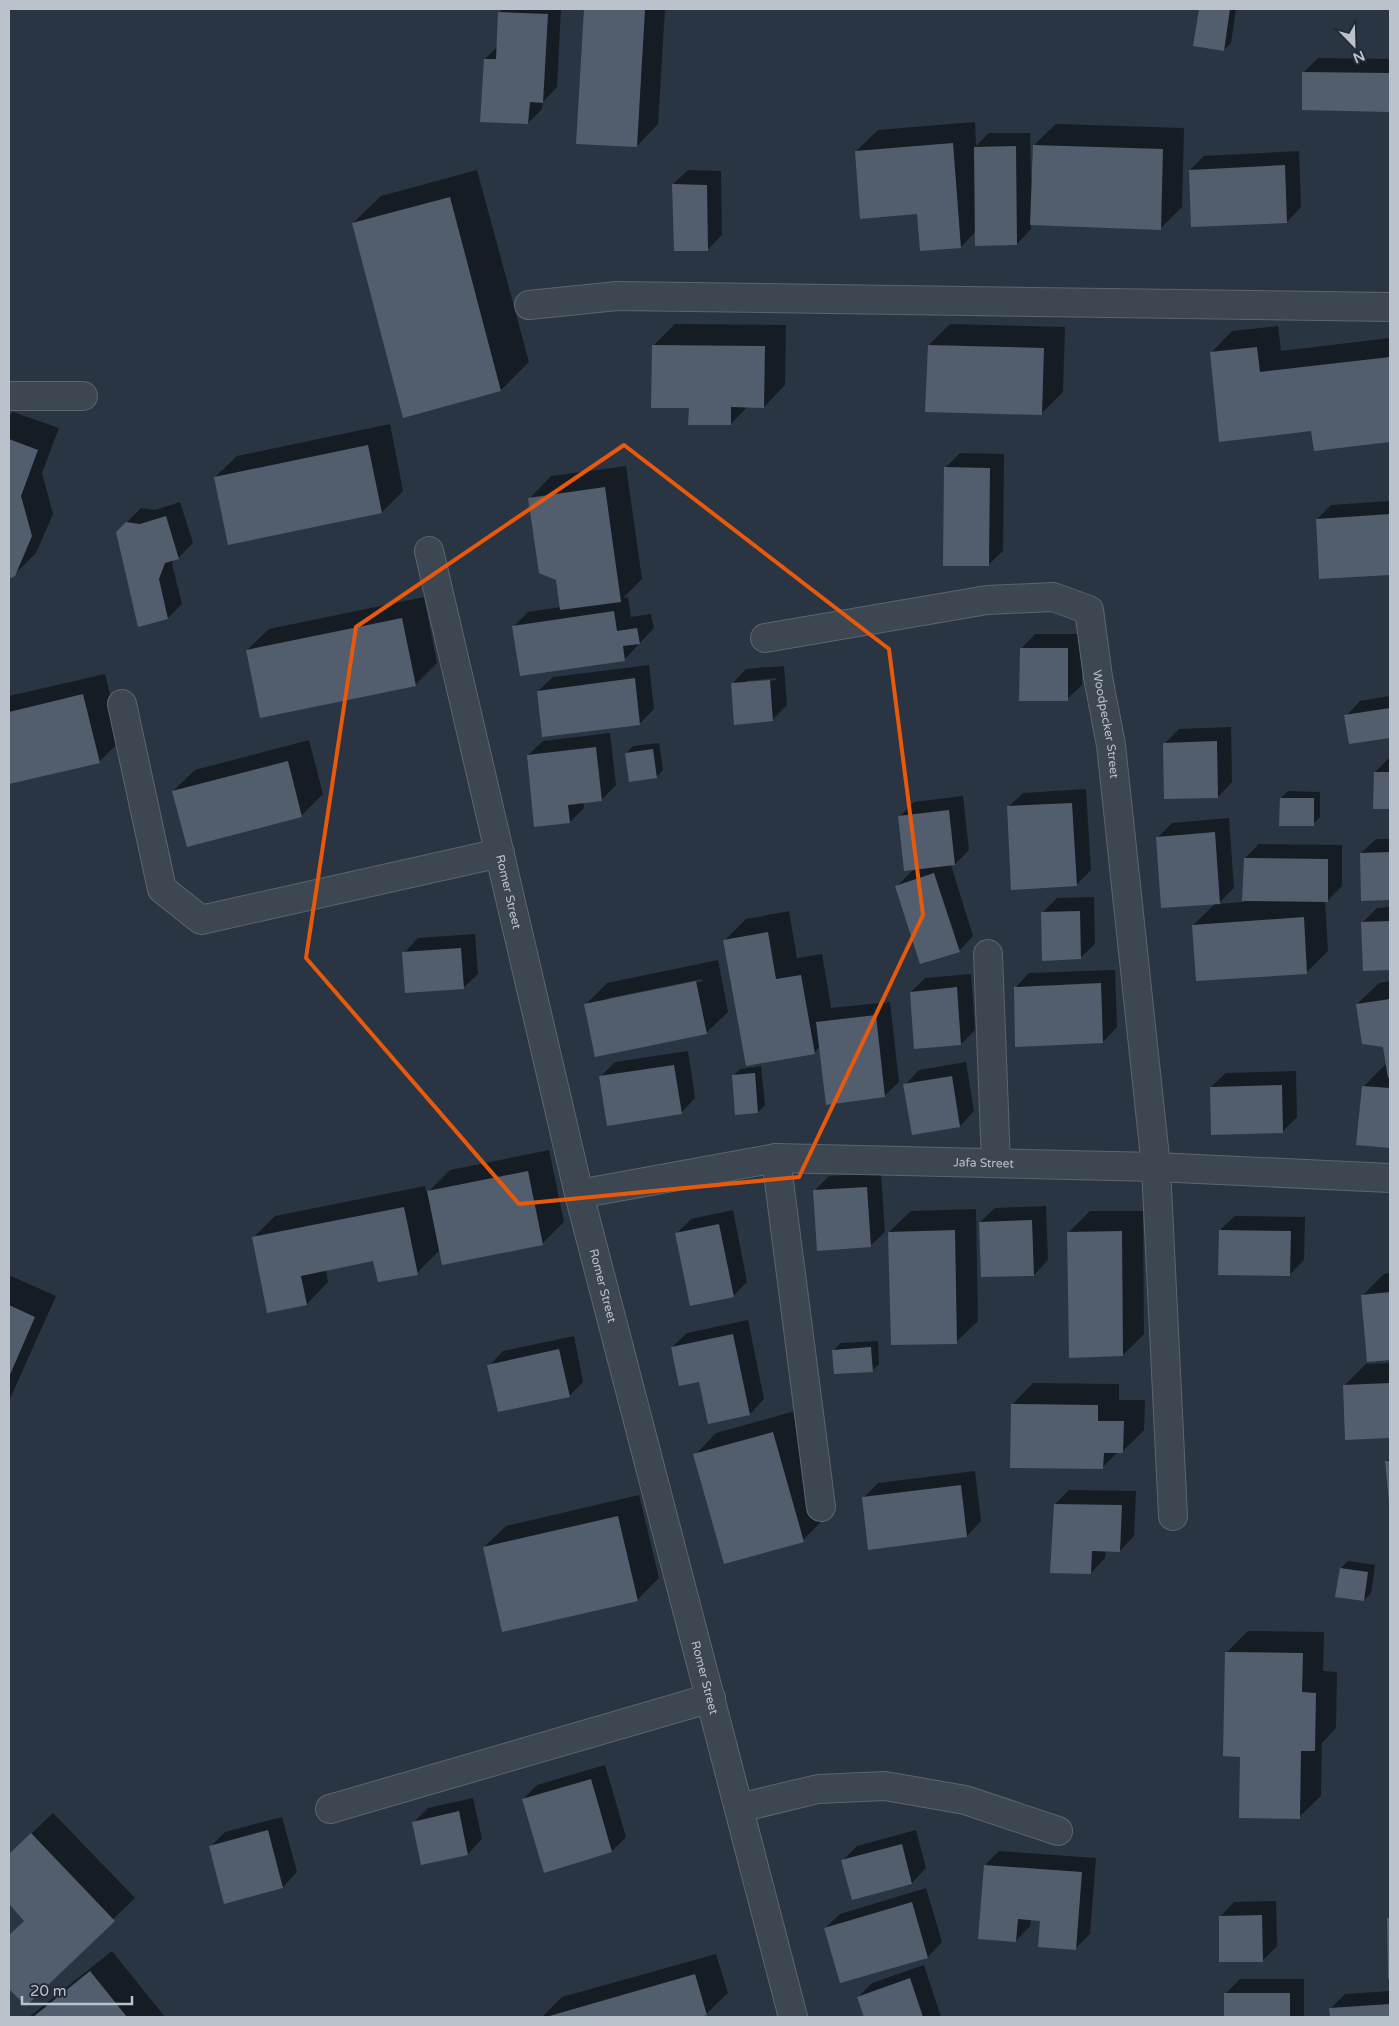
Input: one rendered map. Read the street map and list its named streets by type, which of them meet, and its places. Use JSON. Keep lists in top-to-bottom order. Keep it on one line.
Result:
{"streets":{"street":["Woodpecker Street","Romer Street","Jafa Street"]},"crossings":[["Woodpecker Street","Jafa Street"],["Romer Street","Jafa Street"]],"scale_bar":"20 m","north":"bottom right"}
